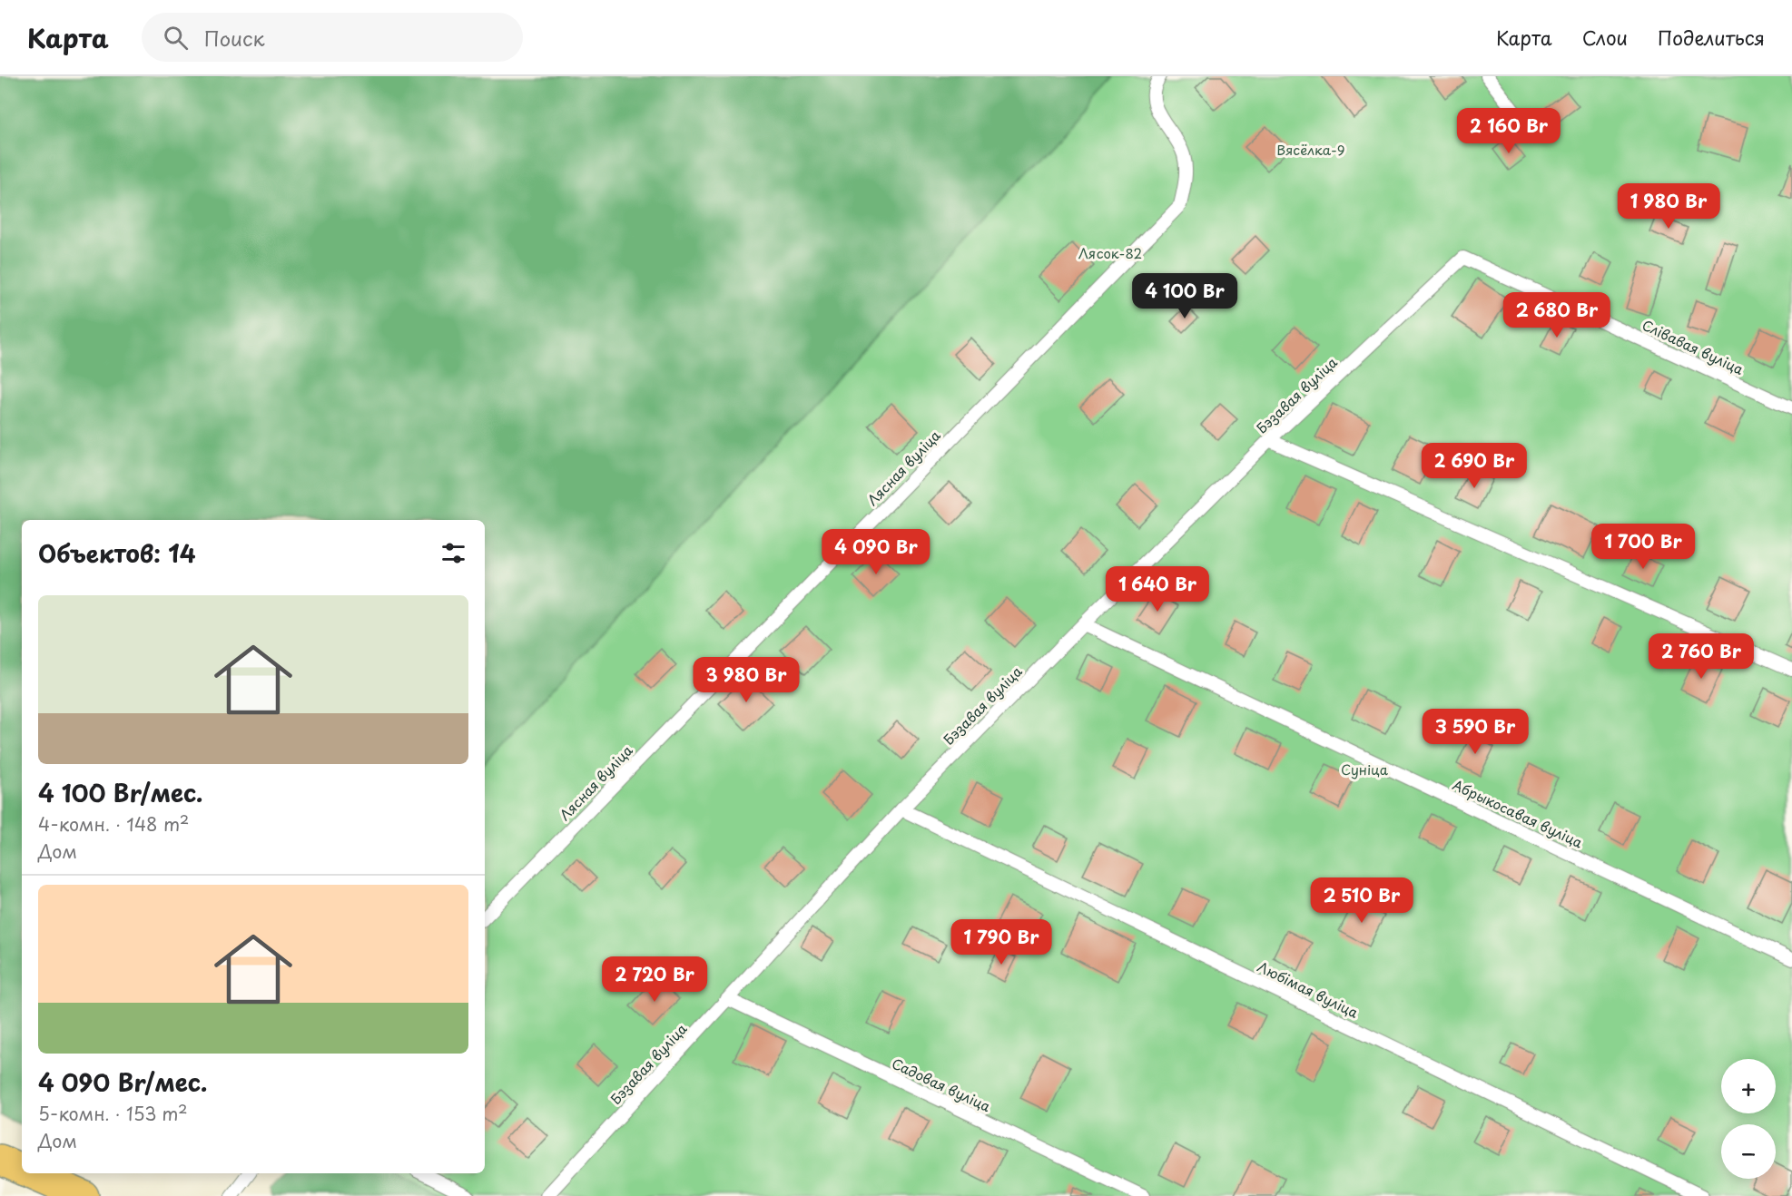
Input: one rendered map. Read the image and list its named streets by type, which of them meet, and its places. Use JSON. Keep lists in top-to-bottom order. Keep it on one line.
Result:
{"streets":{"lane":["Слівавая вуліца","Бэзавая вуліца","Лясная вуліца","Абрыкосавая вуліца","Любімая вуліца","Садовая вуліца"]},"crossings":[["Слівавая вуліца","Бэзавая вуліца"],["Бэзавая вуліца","Абрыкосавая вуліца"],["Бэзавая вуліца","Любімая вуліца"],["Бэзавая вуліца","Садовая вуліца"]],"parks":["Вясёлка-9","Лясок-82","Суніца"],"page":{"header":"Карта","search":"Поиск","nav":["Карта","Слои","Поделиться"],"price":["2 160 Br","1 980 Br","4 100 Br","2 680 Br","2 690 Br","1 700 Br","4 090 Br","1 640 Br","2 760 Br","3 980 Br","3 590 Br","2 510 Br","1 790 Br","2 720 Br"],"heading":"Объектов: 14","list":[{"name":"4 100 Br/мес.","note":"4-комн. · 148 m² · Дом"},{"name":"4 090 Br/мес.","note":"5-комн. · 153 m² · Дом"}],"map_buttons":["+","−"]}}
